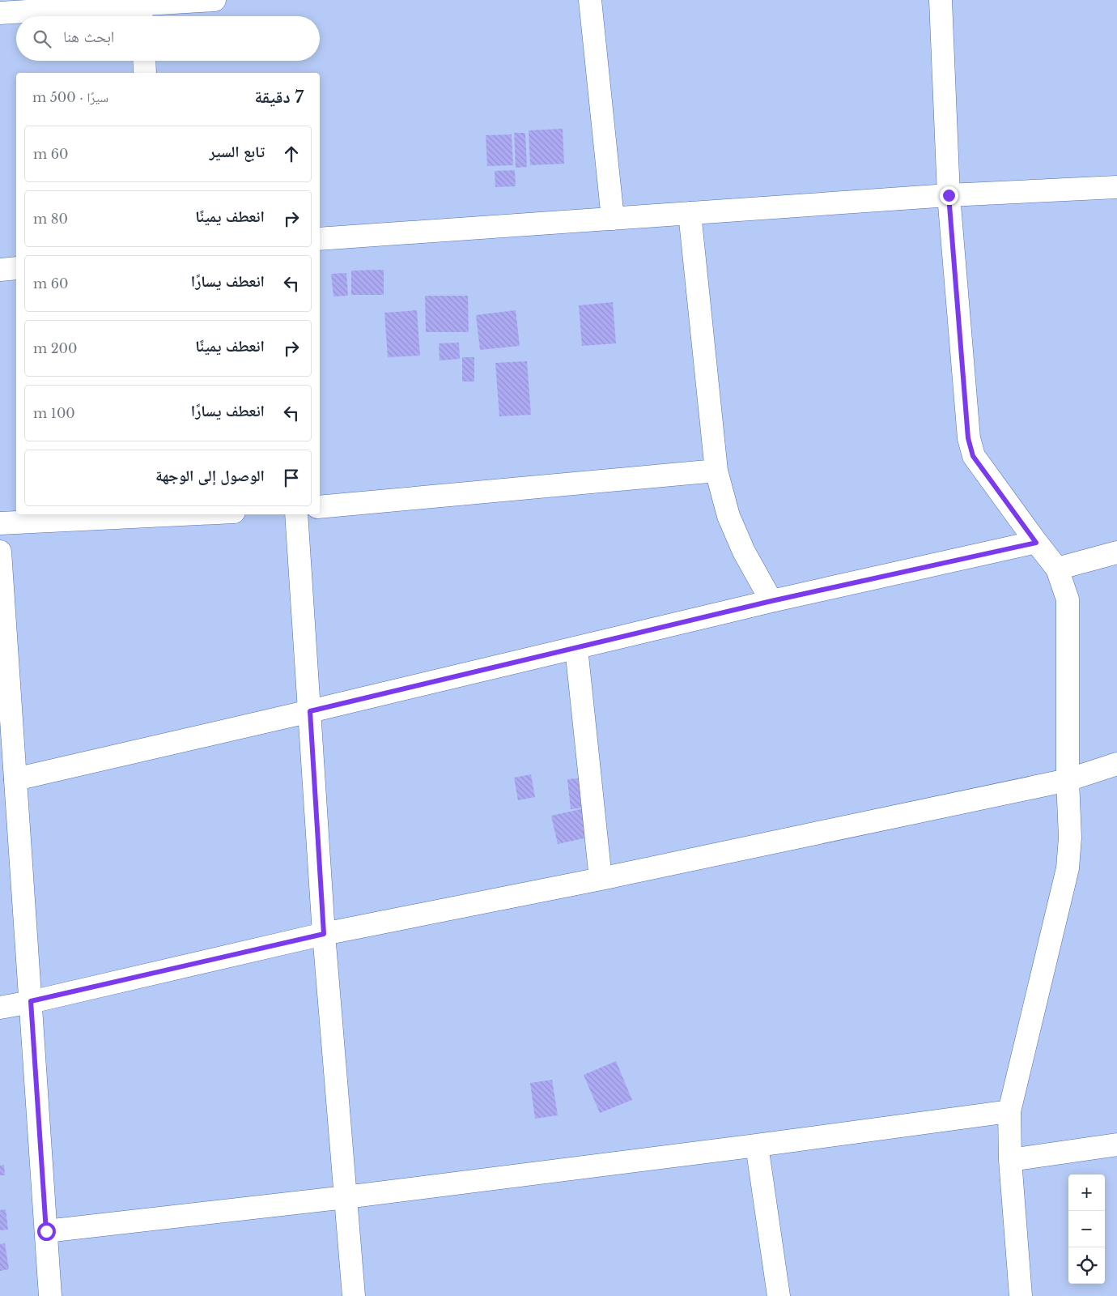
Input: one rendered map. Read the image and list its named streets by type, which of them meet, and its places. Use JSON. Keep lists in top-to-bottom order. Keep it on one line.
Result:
{"page":{"search":"ابحث هنا","heading":["7 دقيقة","سيرًا · 500 m"],"list":[["تابع السير","60 m"],["انعطف يمينًا","80 m"],["انعطف يسارًا","60 m"],["انعطف يمينًا","200 m"],["انعطف يسارًا","100 m"],"الوصول إلى الوجهة"],"map_buttons":["+","−"]}}
